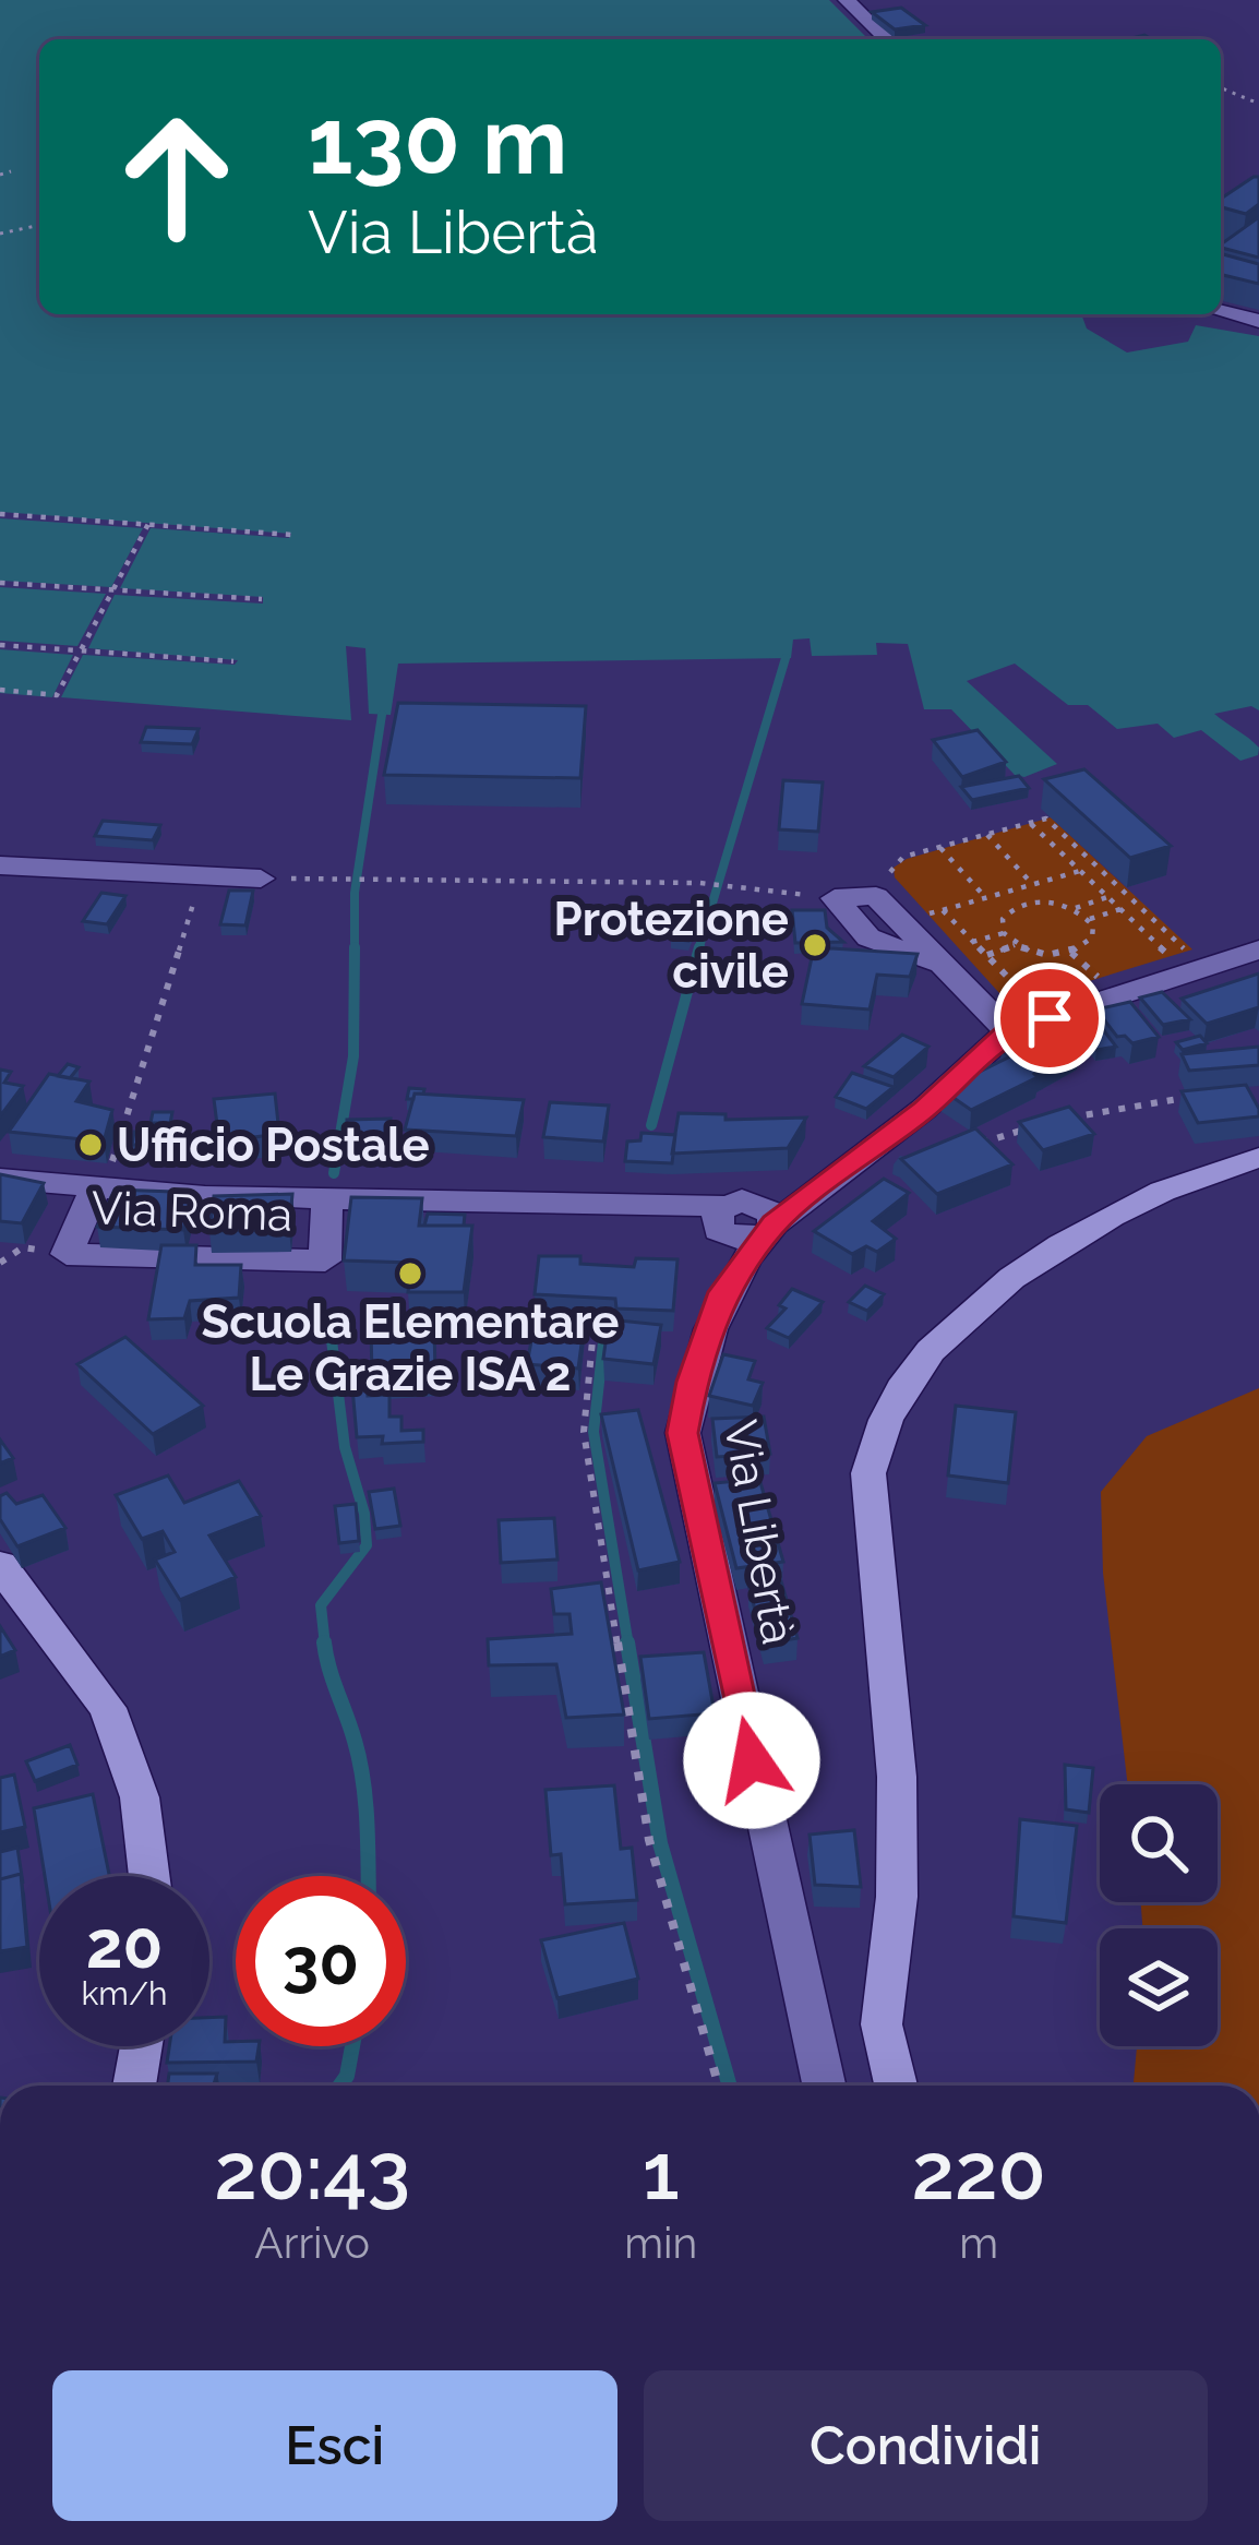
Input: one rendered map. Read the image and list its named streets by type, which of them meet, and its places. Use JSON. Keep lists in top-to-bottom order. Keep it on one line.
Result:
{"streets":{"street":["Via Roma","Via Libertà"]},"crossings":[["Via Roma","Via Libertà"]],"places":["Protezione civile","Ufficio Postale","Scuola Elementare Le Grazie ISA 2"],"page":{"turn":["130 m","Via Libertà"],"speed":"20 km/h","limit":"30","eta":["20:43","Arrivo","1","min","220","m"],"buttons":["Esci","Condividi"]}}
